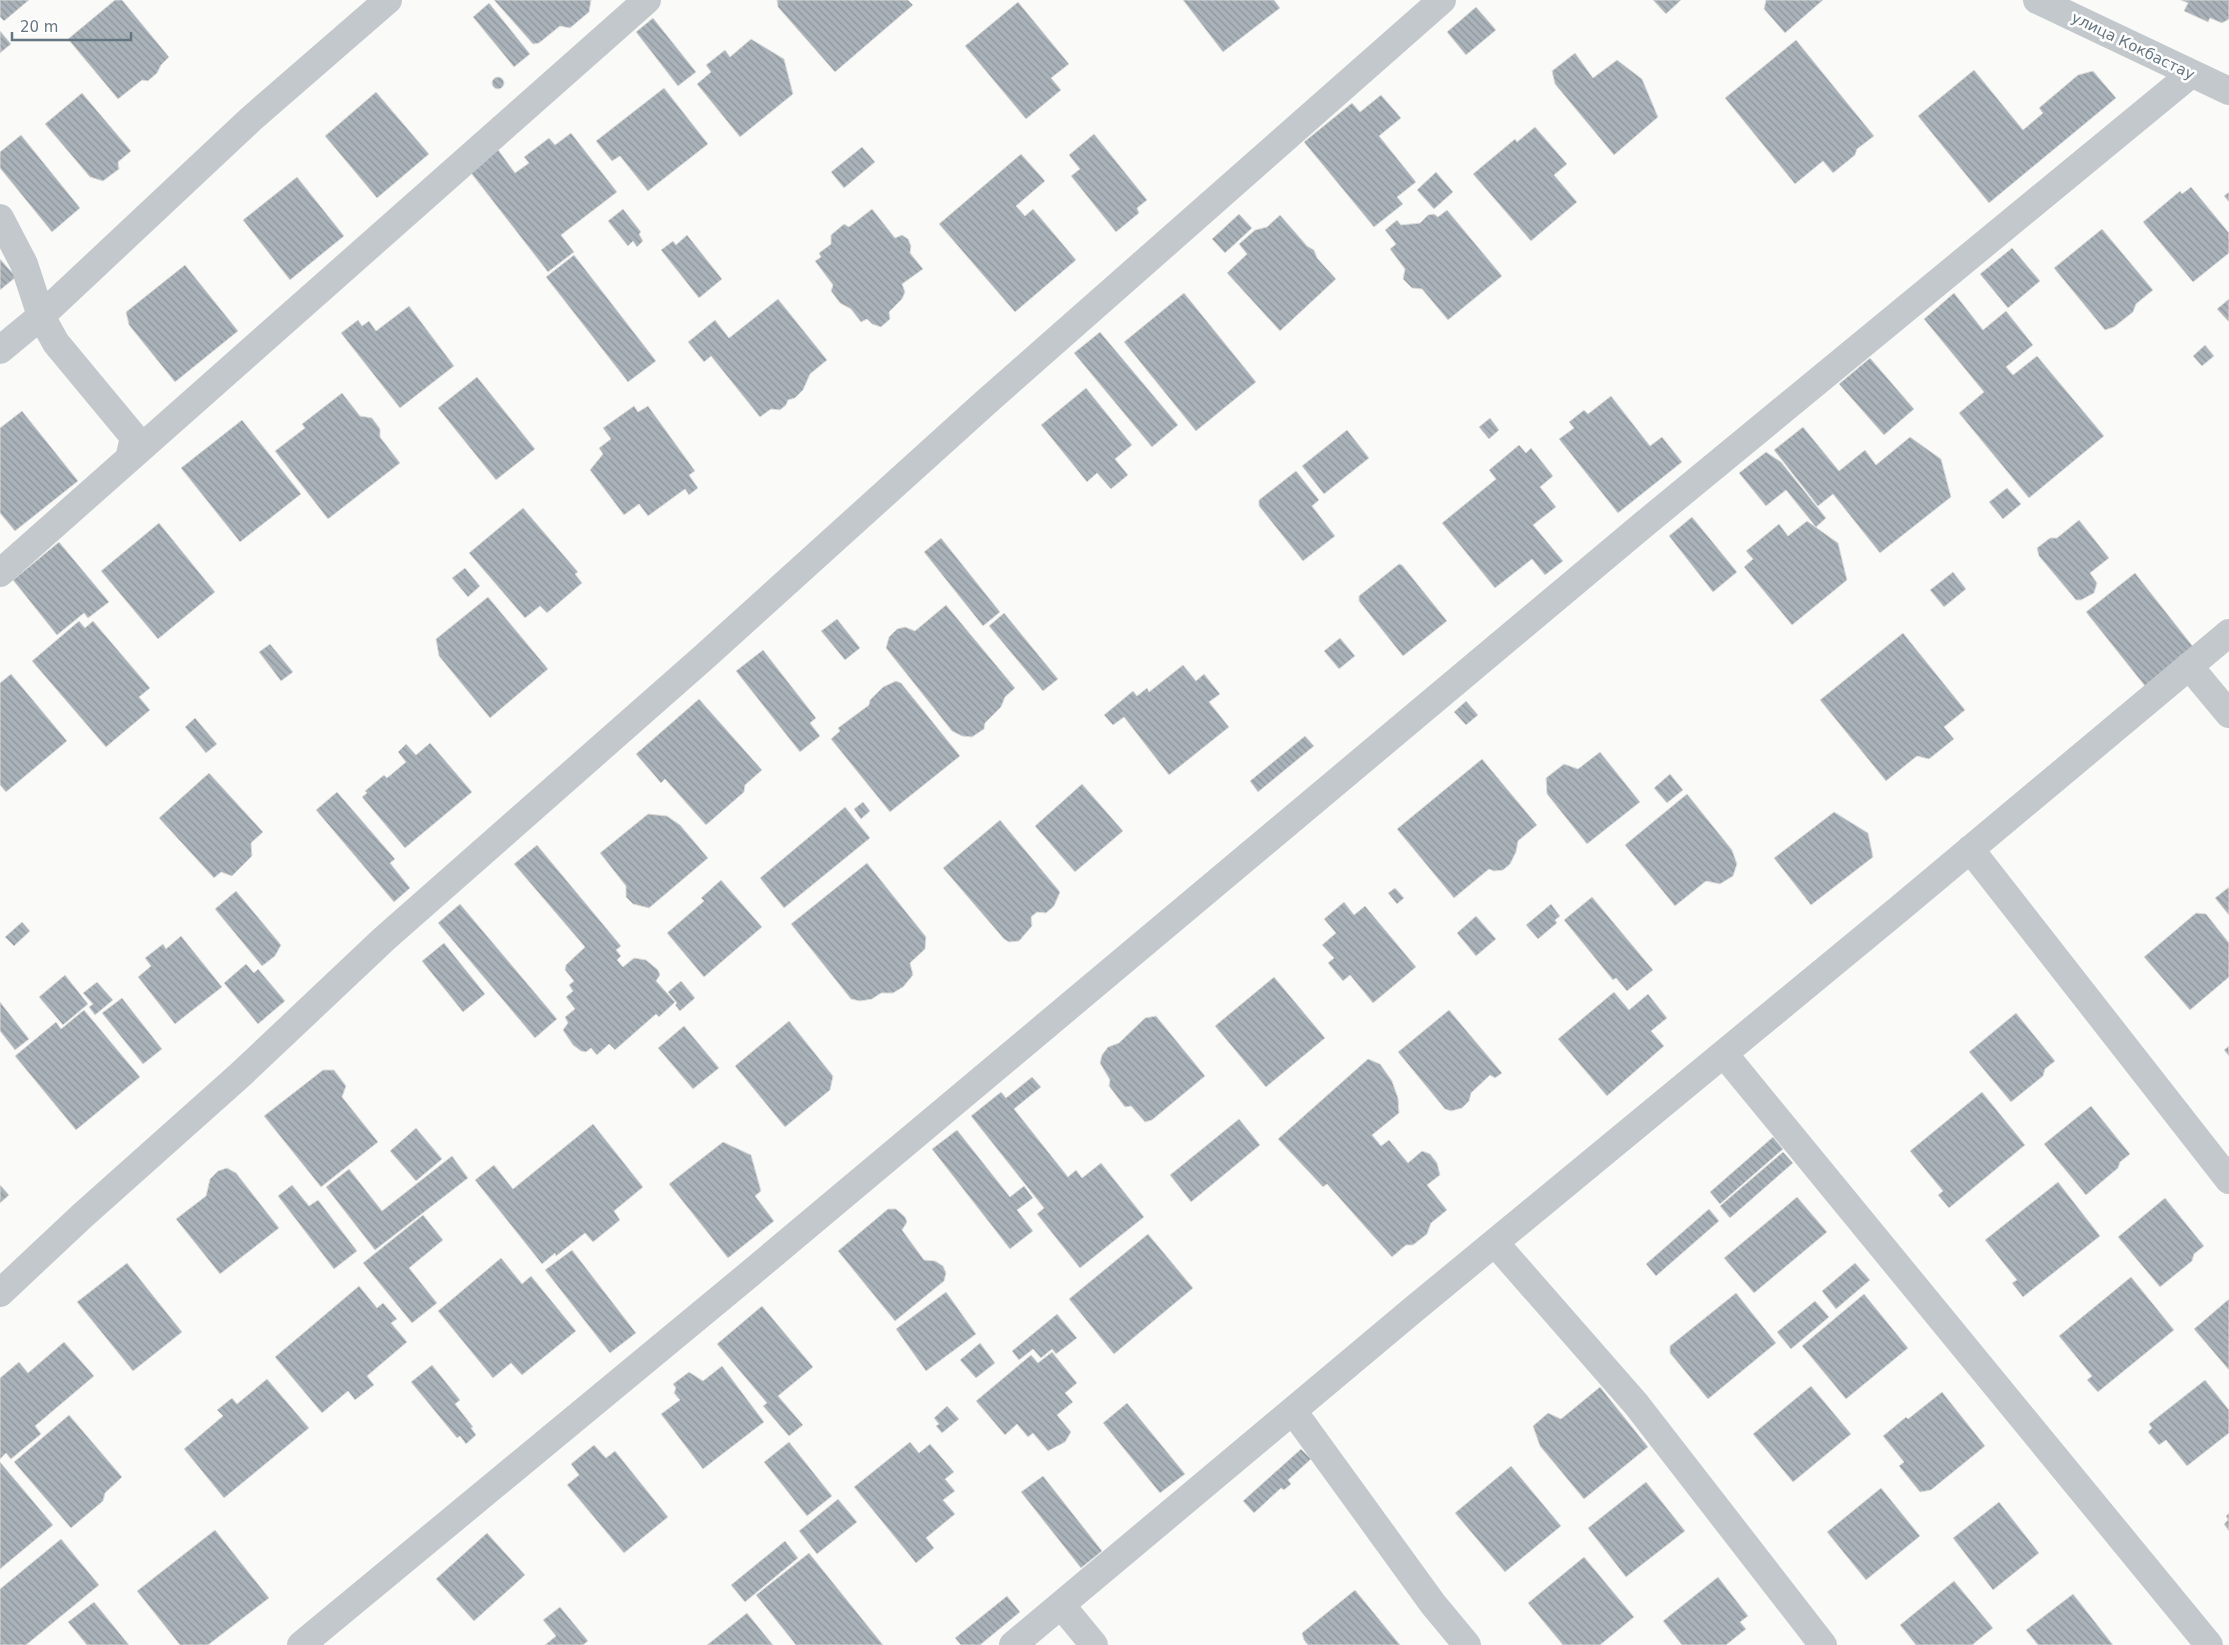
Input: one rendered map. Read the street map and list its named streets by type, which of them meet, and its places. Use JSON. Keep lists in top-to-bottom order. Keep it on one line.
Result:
{"streets":{"street":["улица Кокбастау"]},"scale_bar":"20 m"}
